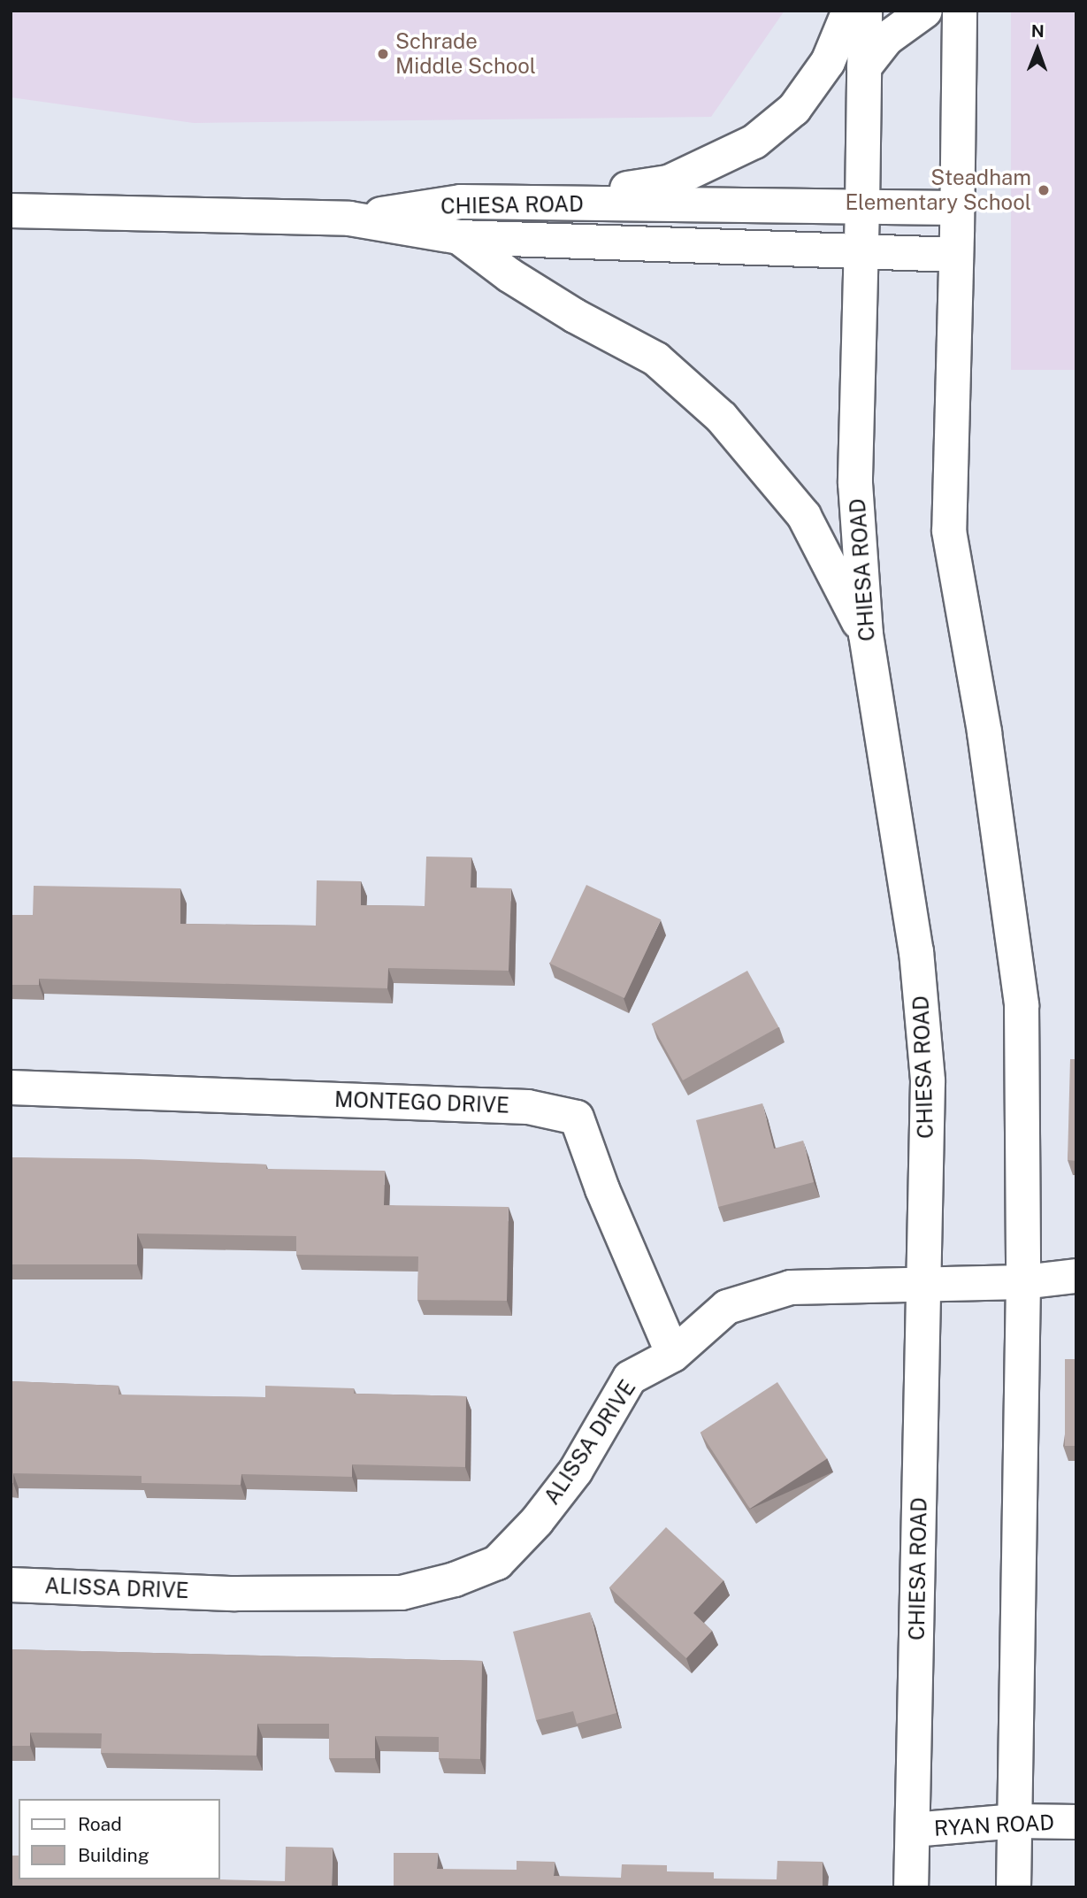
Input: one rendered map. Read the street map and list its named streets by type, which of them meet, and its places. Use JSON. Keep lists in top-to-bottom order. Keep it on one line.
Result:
{"streets":{"main road":["CHIESA ROAD","MONTEGO DRIVE","ALISSA DRIVE","RYAN ROAD"]},"crossings":[["CHIESA ROAD","ALISSA DRIVE"],["CHIESA ROAD","RYAN ROAD"],["MONTEGO DRIVE","ALISSA DRIVE"]],"places":["Schrade Middle School","Steadham Elementary School"],"legend":["Road","Building"],"north":"top"}
